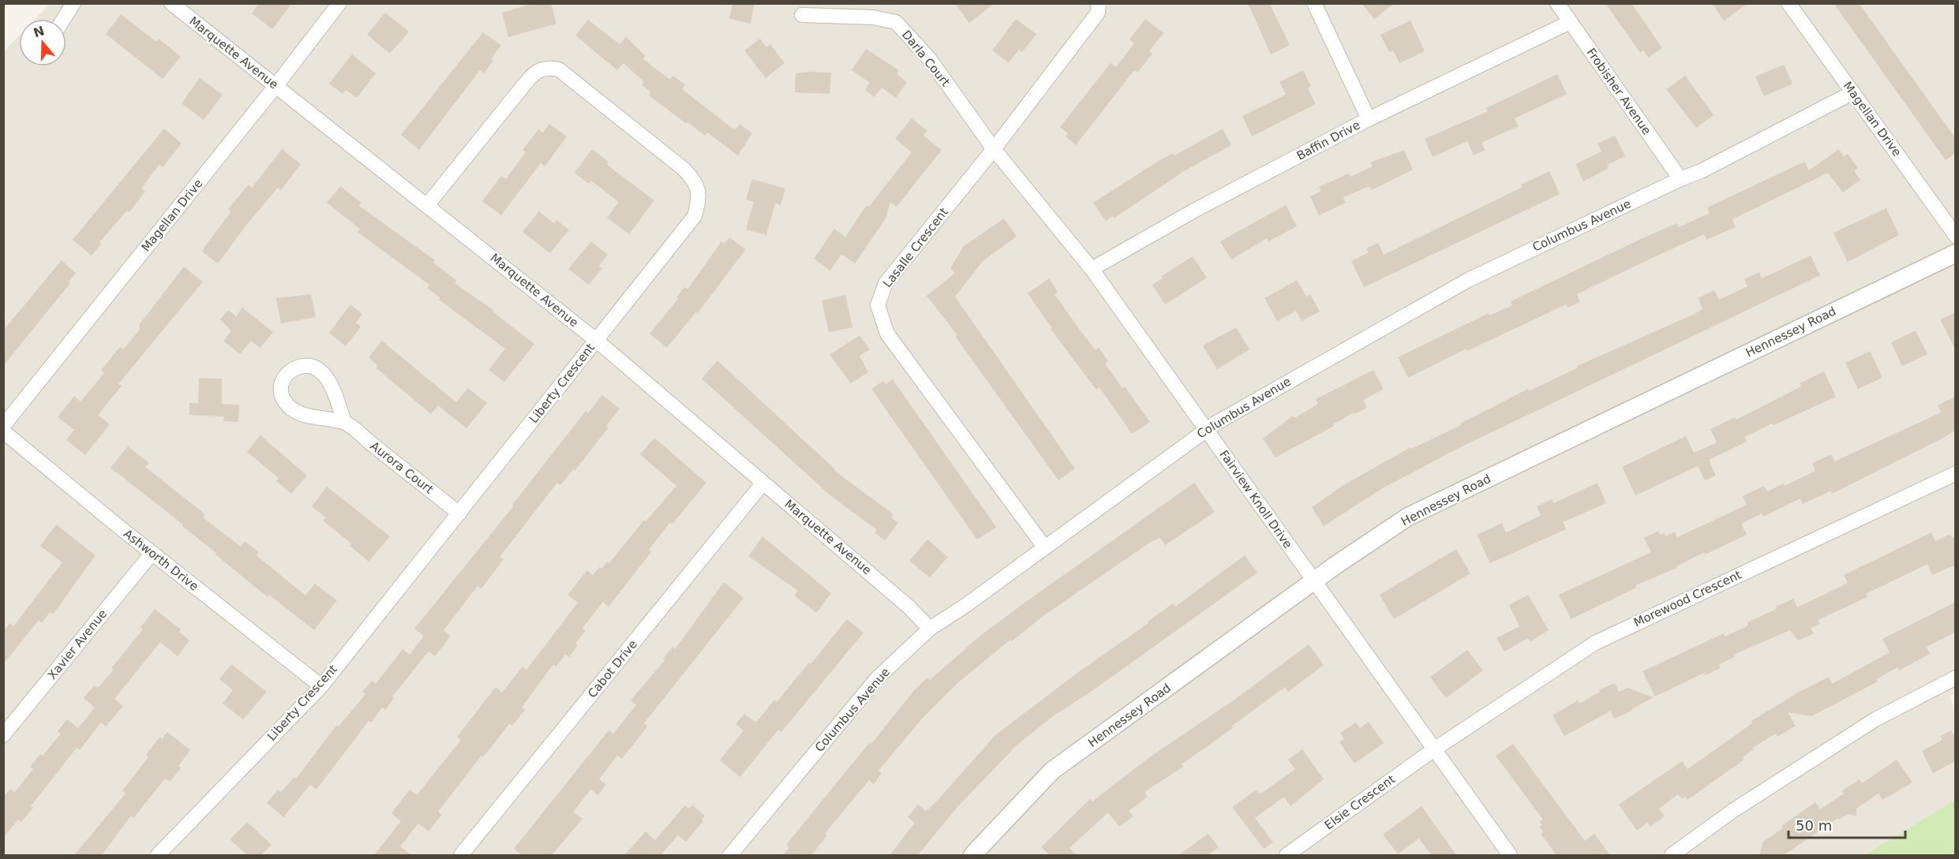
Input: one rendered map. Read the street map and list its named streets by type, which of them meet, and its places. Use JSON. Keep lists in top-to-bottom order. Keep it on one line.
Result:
{"streets":{"street":["Marquette Avenue","Darla Court","Frobisher Avenue","Magellan Drive","Baffin Drive","Columbus Avenue","Lasalle Crescent","Hennessey Road","Liberty Crescent","Aurora Court","Fairview Knoll Drive","Ashworth Drive","Morewood Crescent","Xavier Avenue","Cabot Drive","Elsie Crescent"]},"crossings":[["Marquette Avenue","Magellan Drive"],["Marquette Avenue","Columbus Avenue"],["Marquette Avenue","Liberty Crescent"],["Marquette Avenue","Cabot Drive"],["Darla Court","Lasalle Crescent"],["Darla Court","Fairview Knoll Drive"],["Frobisher Avenue","Baffin Drive"],["Frobisher Avenue","Columbus Avenue"],["Magellan Drive","Columbus Avenue"],["Baffin Drive","Fairview Knoll Drive"],["Columbus Avenue","Lasalle Crescent"],["Columbus Avenue","Fairview Knoll Drive"],["Lasalle Crescent","Fairview Knoll Drive"],["Hennessey Road","Fairview Knoll Drive"],["Liberty Crescent","Aurora Court"],["Liberty Crescent","Ashworth Drive"],["Fairview Knoll Drive","Morewood Crescent"],["Fairview Knoll Drive","Elsie Crescent"],["Ashworth Drive","Xavier Avenue"],["Morewood Crescent","Elsie Crescent"]],"scale_bar":"50 m","north":"top"}
